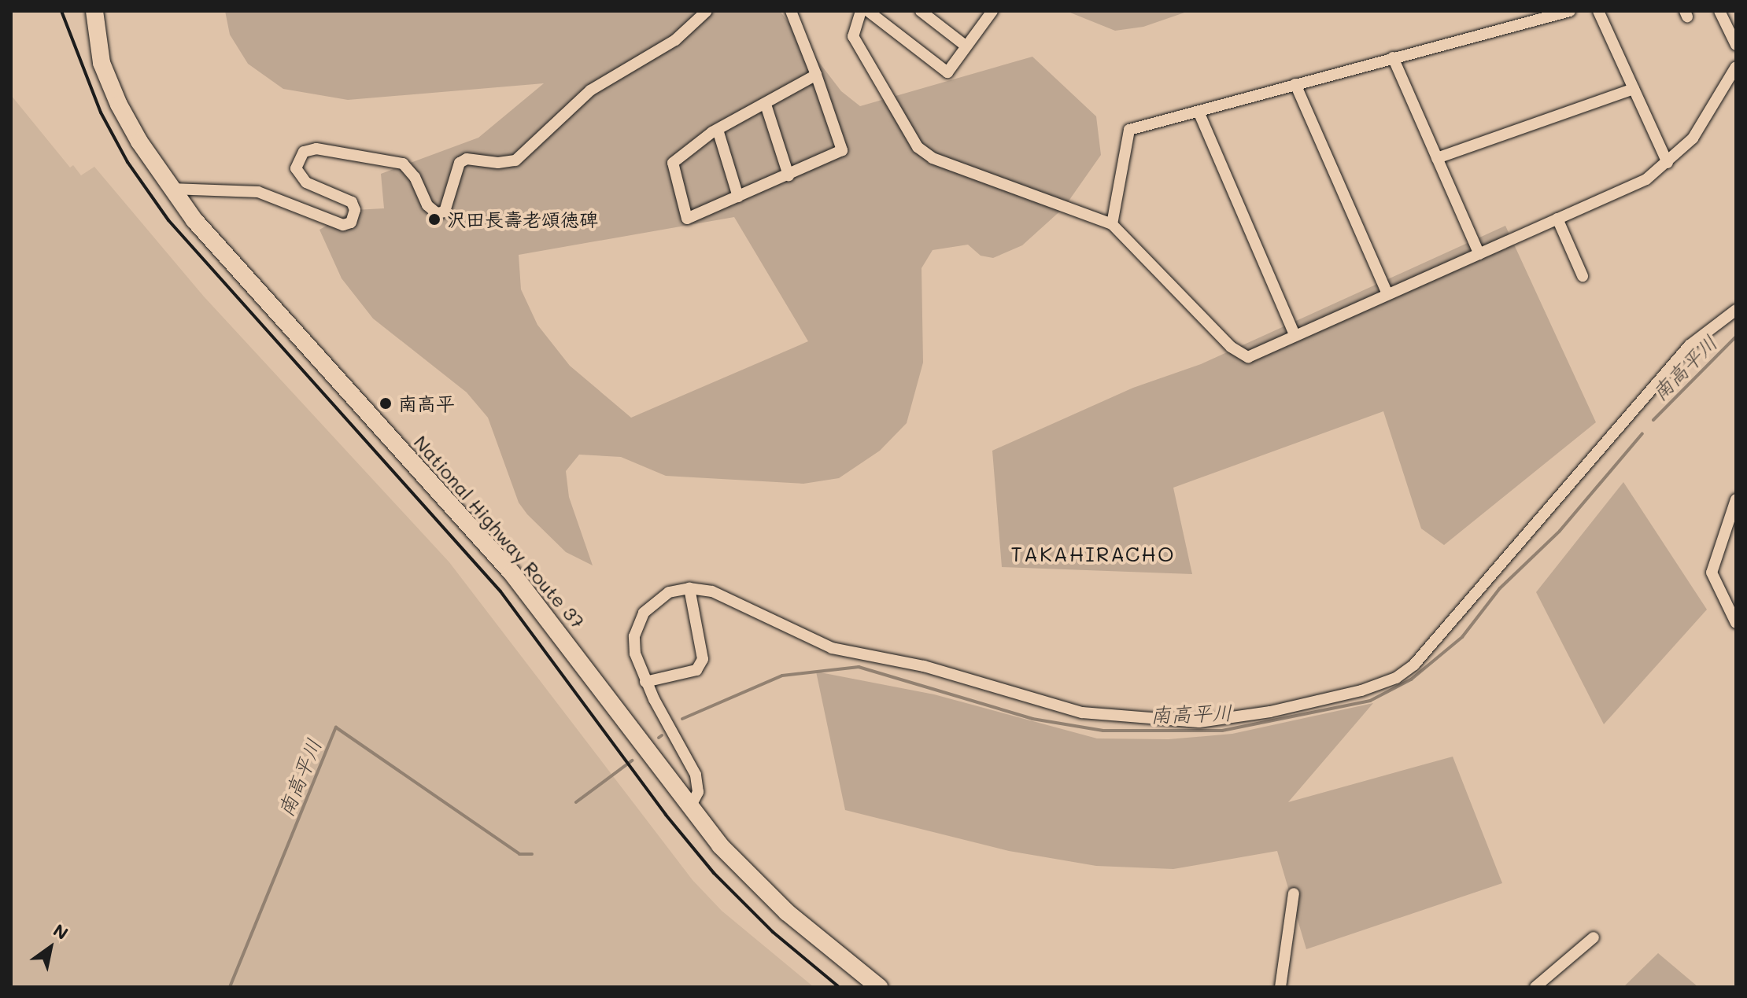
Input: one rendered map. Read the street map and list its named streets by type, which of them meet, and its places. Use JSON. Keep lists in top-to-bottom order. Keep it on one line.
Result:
{"streets":{"highway":["National Highway Route 37"]},"districts":["TAKAHIRACHO"],"water":["南高平川"],"places":["沢田長壽老頌徳碑","南高平"],"north":"top right"}
